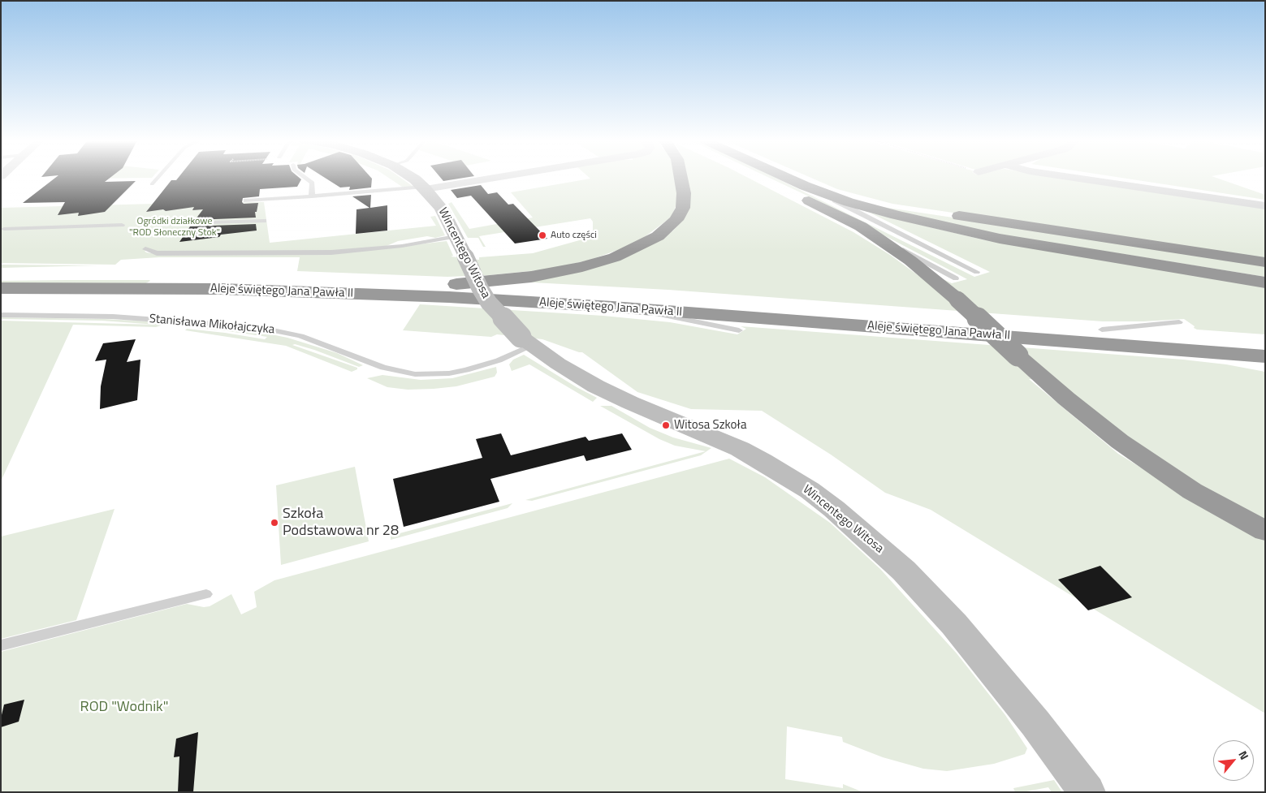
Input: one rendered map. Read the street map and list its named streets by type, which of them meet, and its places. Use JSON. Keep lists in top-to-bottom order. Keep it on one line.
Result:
{"streets":{"highway":["Aleje świętego Jana Pawła II"],"street":["Wincentego Witosa"],"lane":["Stanisława Mikołajczyka"]},"crossings":[["Wincentego Witosa","Stanisława Mikołajczyka"]],"parks":["Ogródki działkowe \"ROD Słoneczny Stok\"","ROD \"Wodnik\""],"places":["Auto części","Witosa Szkoła","Szkoła Podstawowa nr 28"],"north":"top right"}
